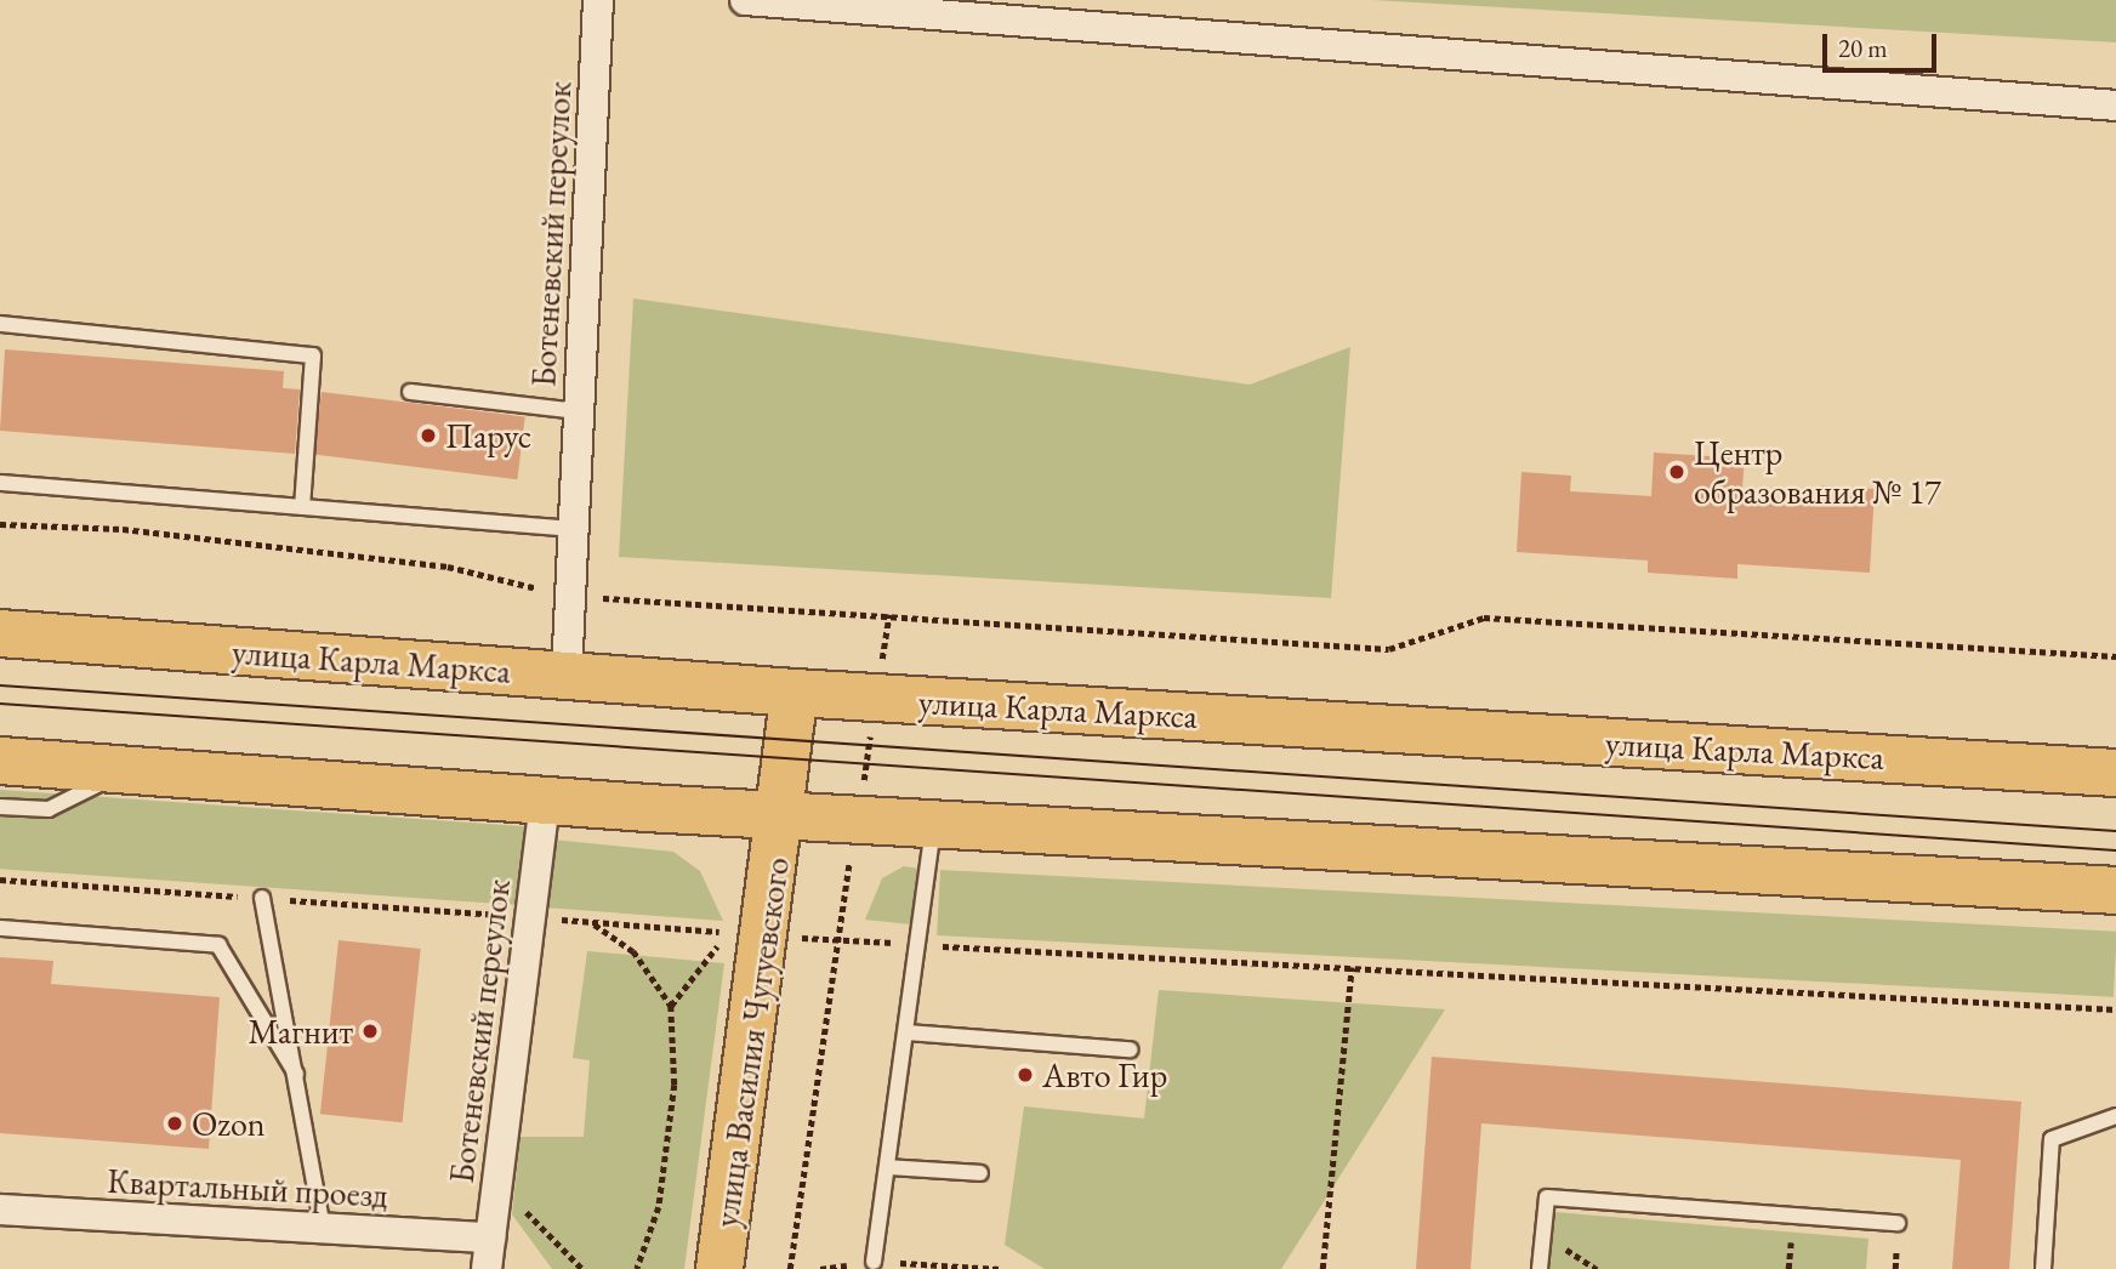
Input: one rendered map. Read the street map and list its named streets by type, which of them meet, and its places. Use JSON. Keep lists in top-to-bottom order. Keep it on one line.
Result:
{"streets":{"main road":["улица Карла Маркса","улица Василия Чугуевского"],"street":["Ботеневский переулок","Квартальный проезд"]},"crossings":[["Ботеневский переулок","улица Карла Маркса"],["Ботеневский переулок","Квартальный проезд"],["улица Карла Маркса","улица Василия Чугуевского"]],"places":["Парус","Центр образования № 17","Магнит","Авто Гир","Ozon"],"scale_bar":"20 m"}
